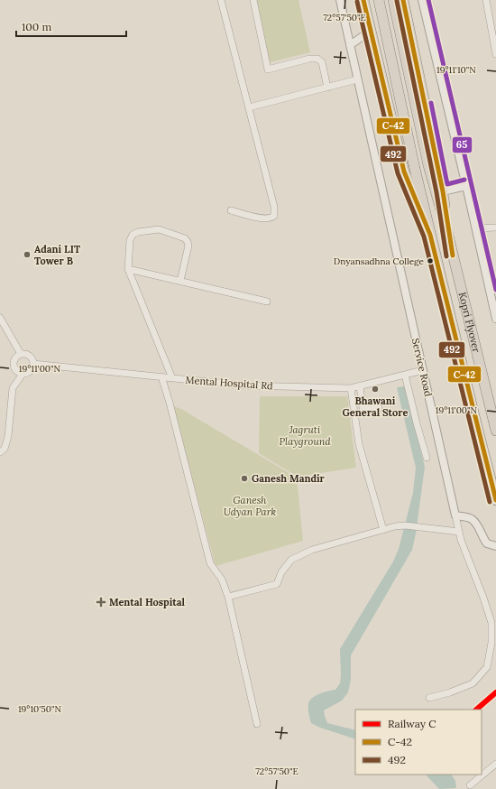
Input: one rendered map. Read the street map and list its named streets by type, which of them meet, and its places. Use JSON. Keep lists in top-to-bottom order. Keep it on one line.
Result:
{"streets":{"highway":["Kopri Flyover"],"street":["Service Road","Mental Hospital Rd"]},"crossings":[["Service Road","Mental Hospital Rd"]],"parks":["Jagruti Playground","Ganesh Udyan Park"],"places":{"other":["Adani LIT Tower B","Dnyansadhna College","Bhawani General Store","Ganesh Mandir"],"health":["Mental Hospital"]},"lines":["transit line C-42","transit line 65","transit line 492","rail line C"],"legend":["Railway C","C-42","492"],"scale_bar":"100 m","coordinates":["72°57'50\"E","19°11'10\"N","19°11'00\"N","19°10'50\"N"]}
